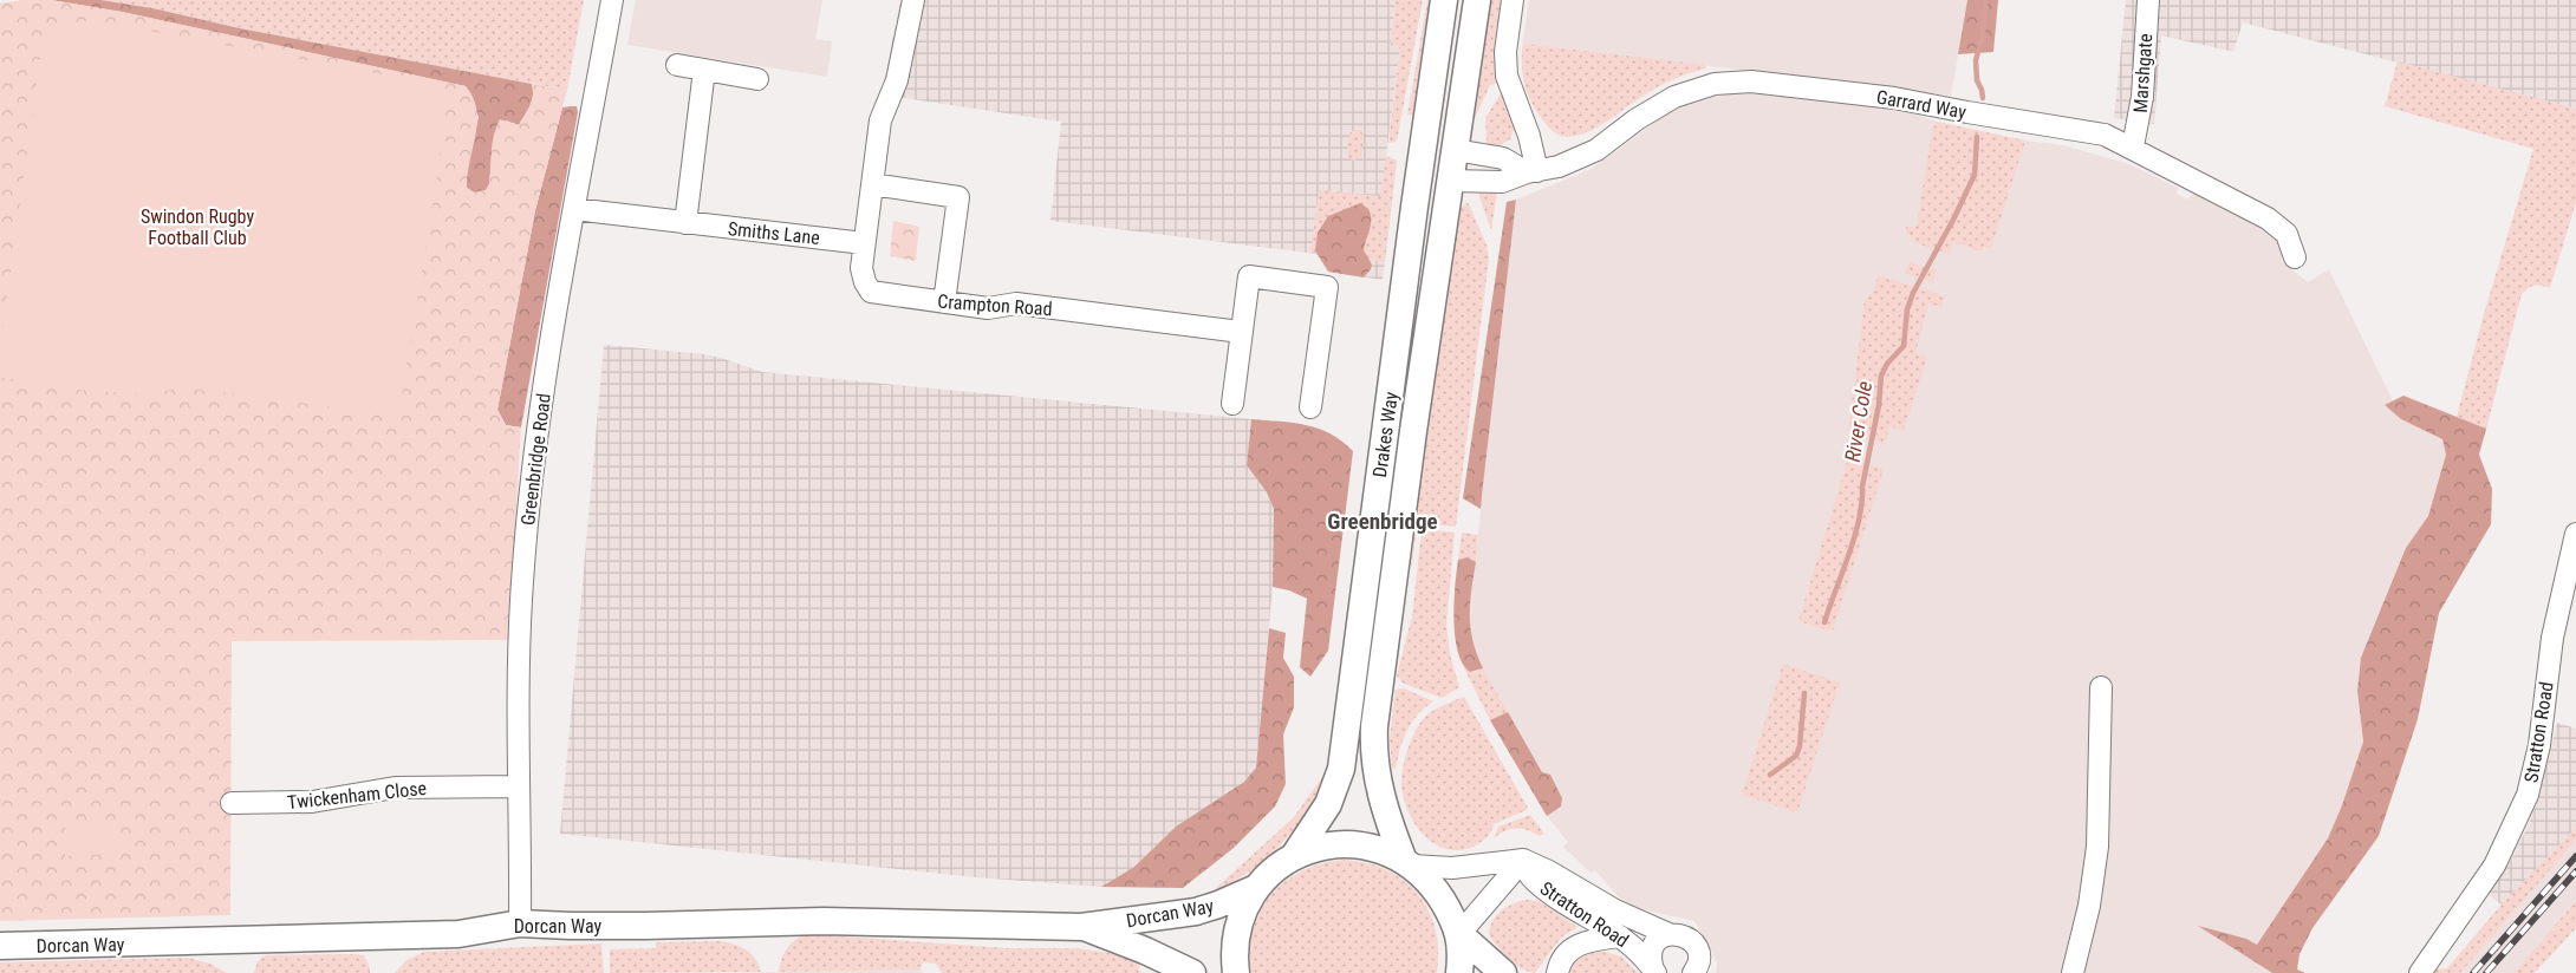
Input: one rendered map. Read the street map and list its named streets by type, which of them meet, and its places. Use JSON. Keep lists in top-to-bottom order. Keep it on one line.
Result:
{"streets":{"main road":["Drakes Way","Dorcan Way"],"street":["Marshgate","Garrard Way","Smiths Lane","Crampton Road","Greenbridge Road","Stratton Road","Twickenham Close"]},"crossings":[["Marshgate","Garrard Way"],["Garrard Way","Drakes Way"],["Smiths Lane","Crampton Road"],["Smiths Lane","Greenbridge Road"],["Greenbridge Road","Twickenham Close"],["Greenbridge Road","Dorcan Way"]],"districts":["Greenbridge"],"water":["River Cole"],"parks":["Swindon Rugby Football Club"]}
